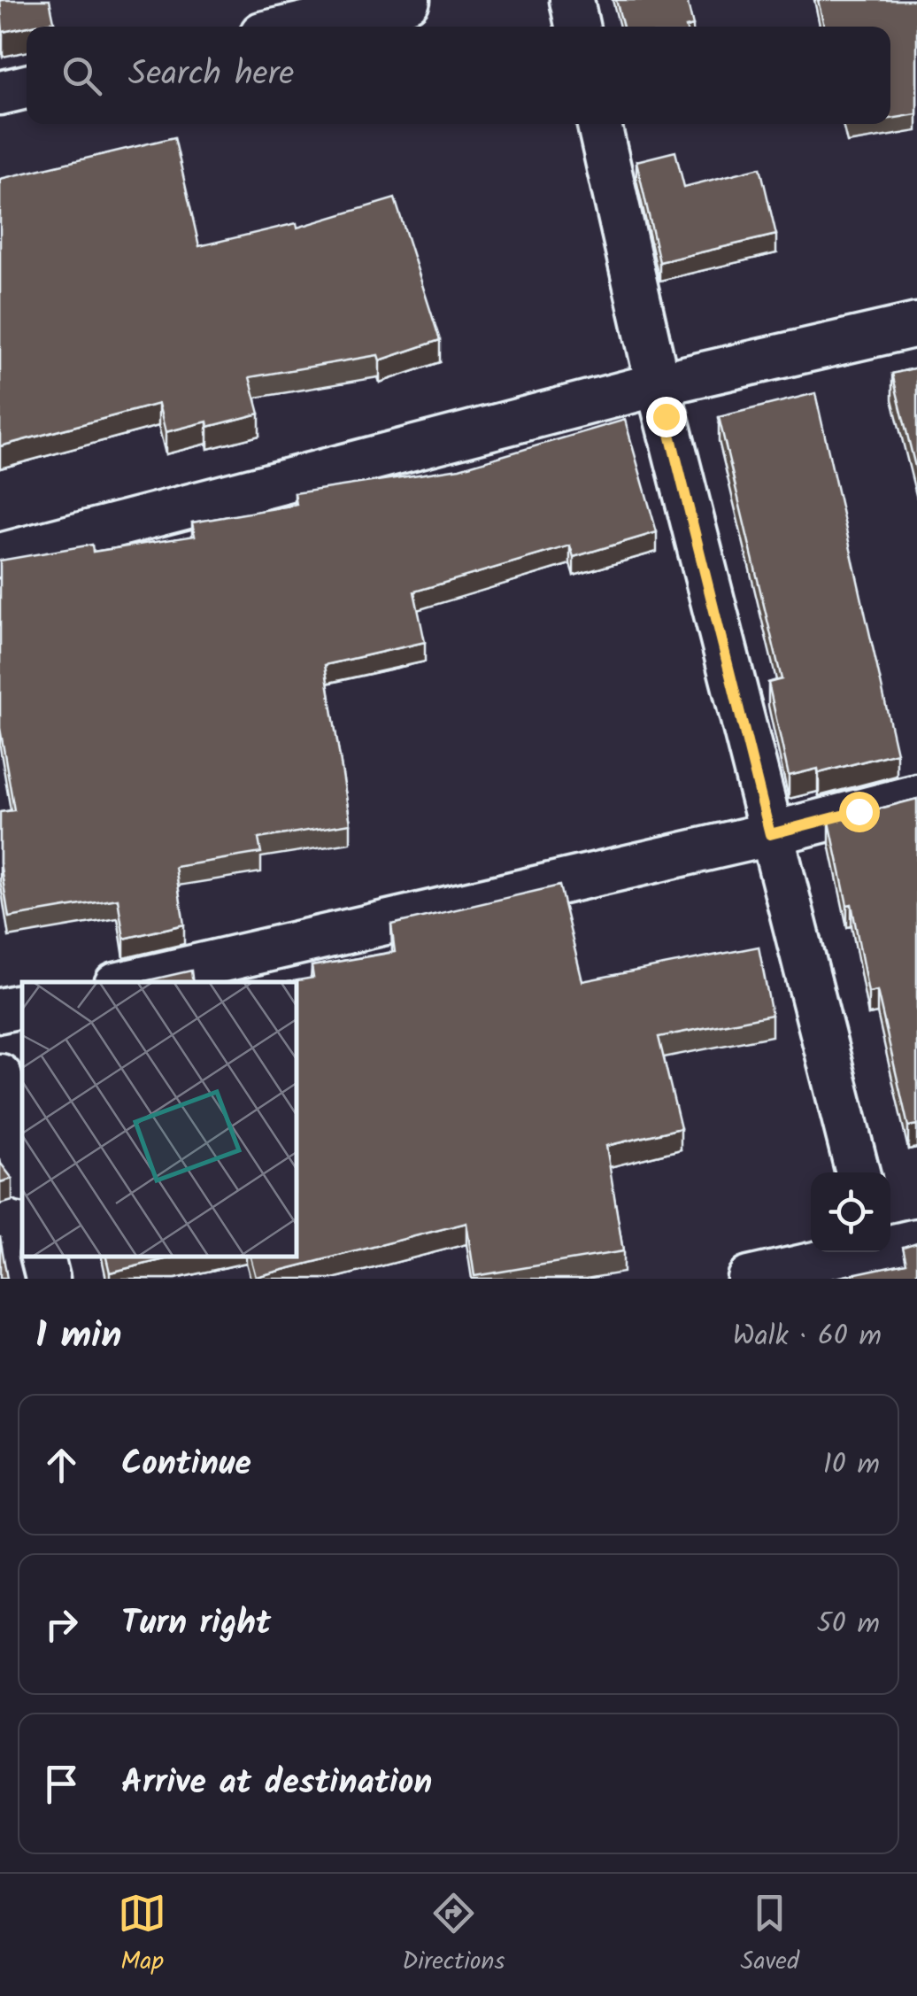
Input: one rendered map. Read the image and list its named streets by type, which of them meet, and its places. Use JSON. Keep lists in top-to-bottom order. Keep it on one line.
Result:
{"page":{"search":"Search here","heading":["1 min","Walk · 60 m"],"list":[["Continue","10 m"],["Turn right","50 m"],"Arrive at destination"],"nav":["Map","Directions","Saved"]}}
